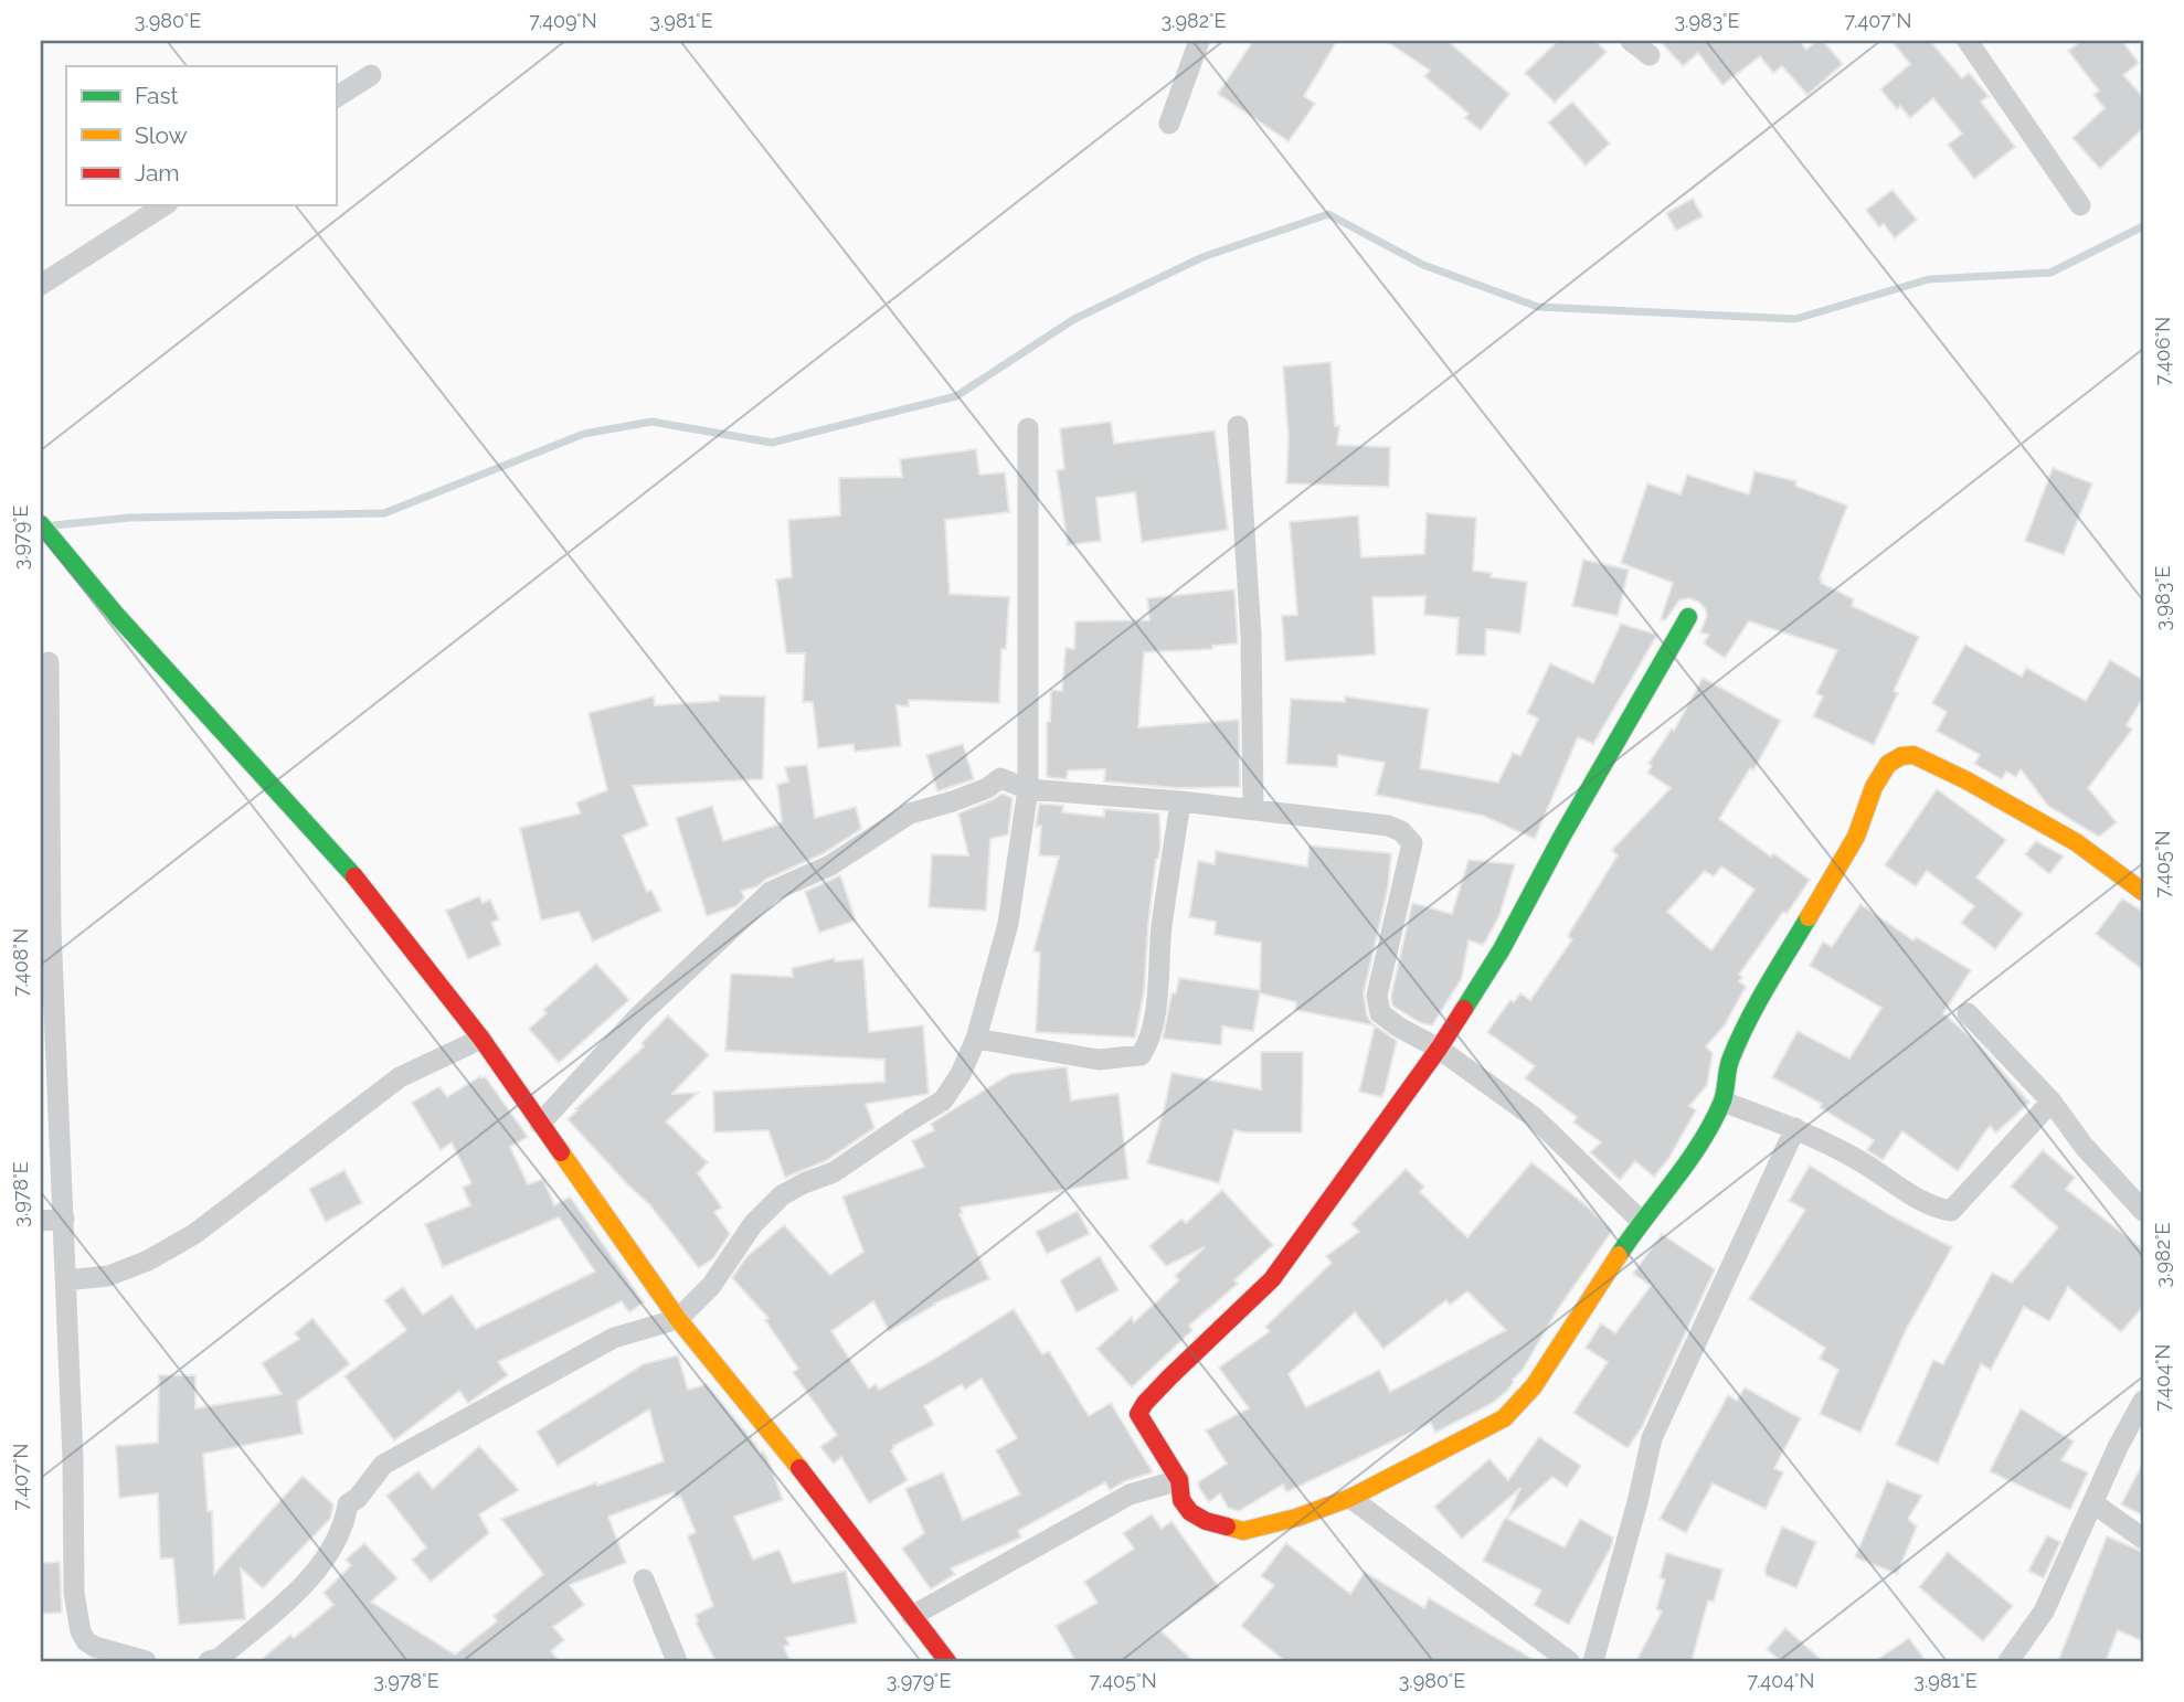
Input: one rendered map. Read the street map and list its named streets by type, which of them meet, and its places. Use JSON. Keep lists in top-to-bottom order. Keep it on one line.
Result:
{"legend":["Fast","Slow","Jam"],"coordinates":["3.980°E","7.409°N","3.981°E","3.982°E","3.983°E","7.407°N","7.406°N","3.979°E","7.405°N","7.408°N","3.978°E","7.404°N"]}
